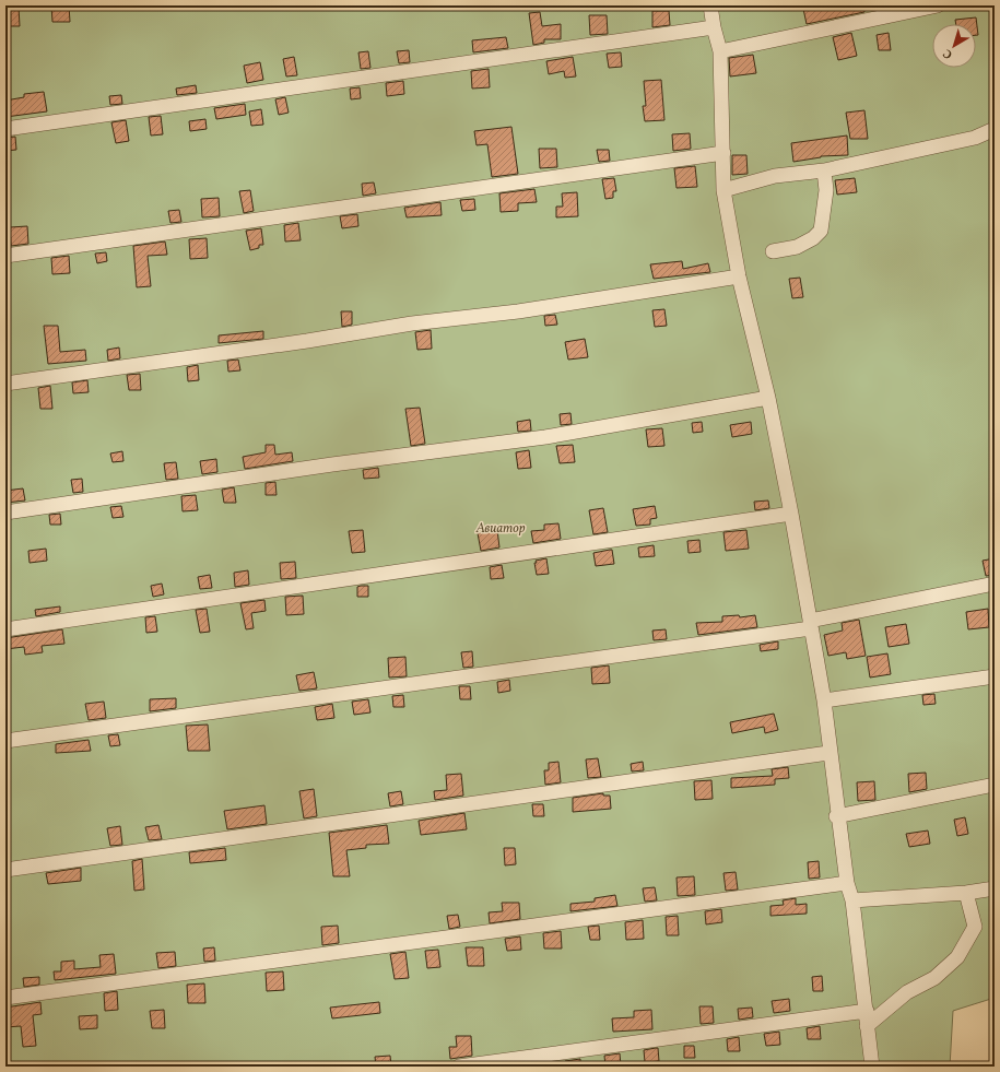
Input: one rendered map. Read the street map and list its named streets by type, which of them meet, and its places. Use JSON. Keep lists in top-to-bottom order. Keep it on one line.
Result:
{"parks":["Авиатор"],"north":"bottom left"}
